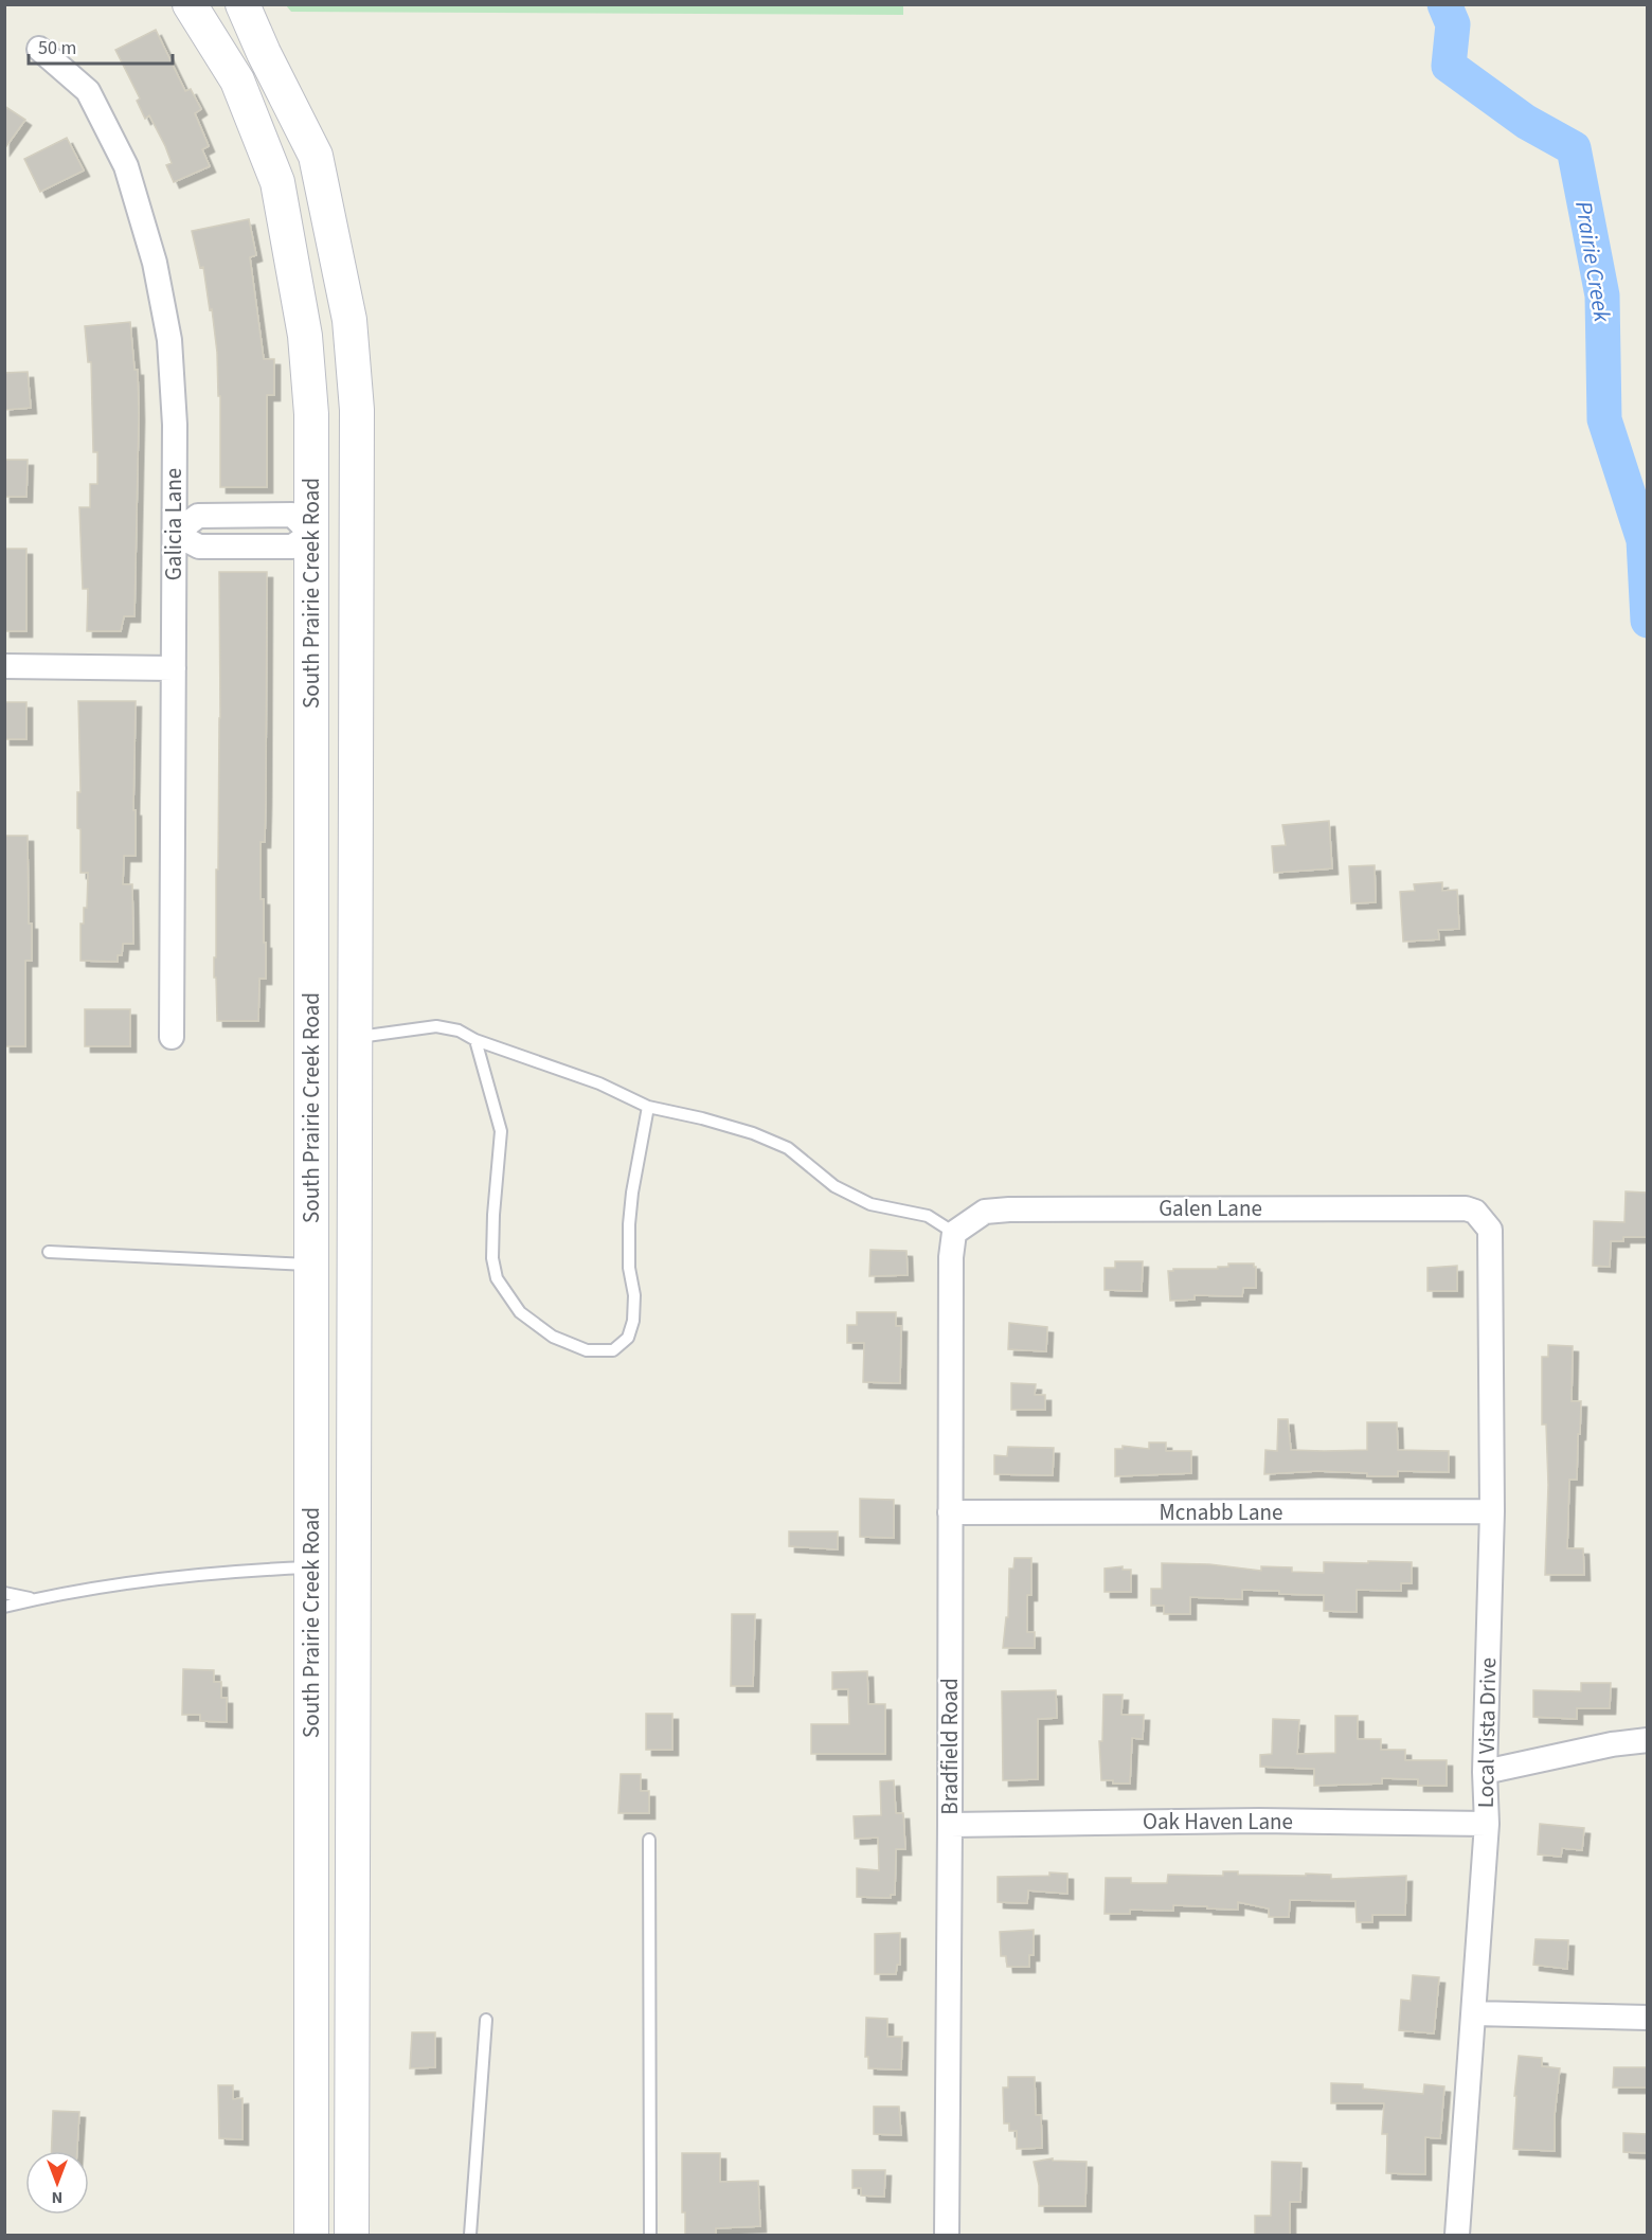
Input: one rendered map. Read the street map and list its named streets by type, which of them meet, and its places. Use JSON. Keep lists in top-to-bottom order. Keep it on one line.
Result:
{"streets":{"main road":["South Prairie Creek Road"],"street":["Galicia Lane","Galen Lane","Mcnabb Lane","Local Vista Drive","Bradfield Road","Oak Haven Lane"]},"crossings":[["Galen Lane","Local Vista Drive"],["Galen Lane","Bradfield Road"],["Mcnabb Lane","Local Vista Drive"],["Mcnabb Lane","Bradfield Road"],["Local Vista Drive","Oak Haven Lane"],["Bradfield Road","Oak Haven Lane"]],"water":["Prairie Creek"],"scale_bar":"50 m","north":"bottom"}
